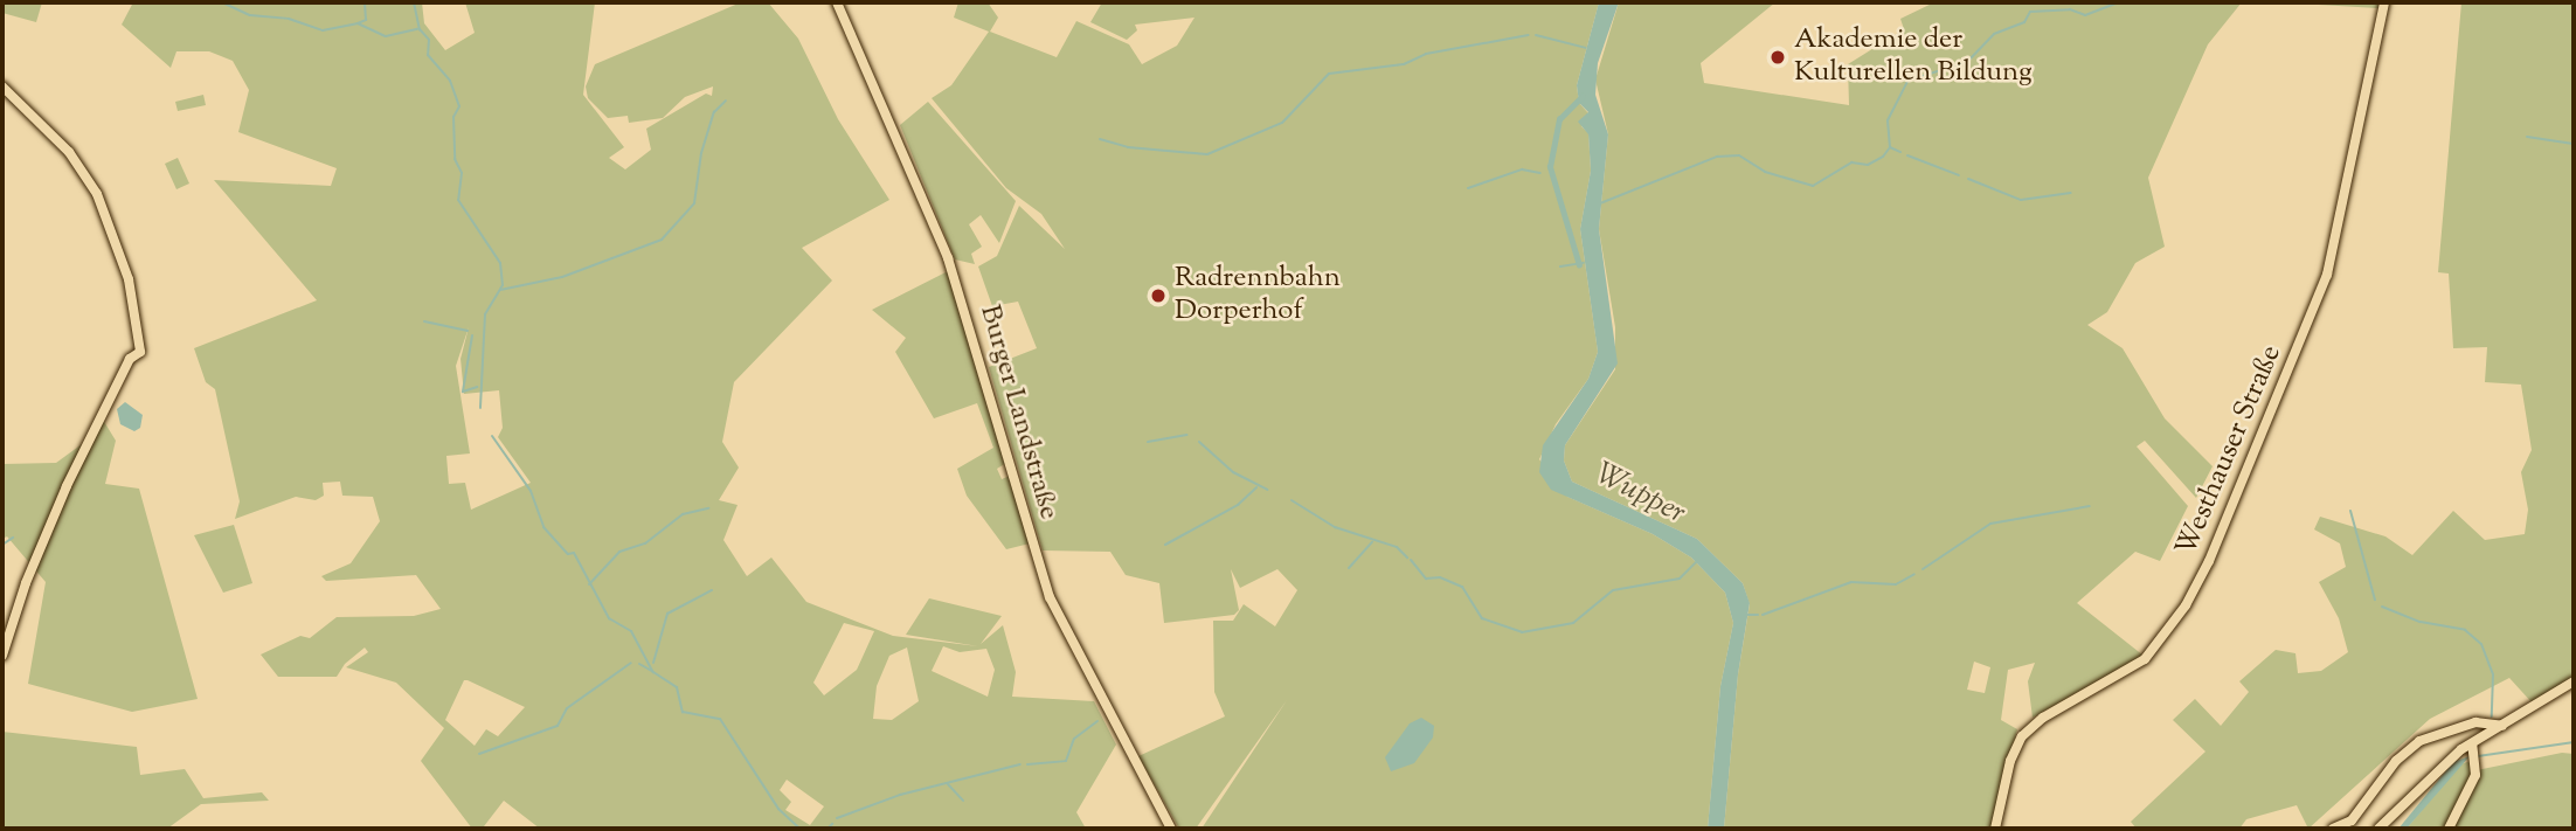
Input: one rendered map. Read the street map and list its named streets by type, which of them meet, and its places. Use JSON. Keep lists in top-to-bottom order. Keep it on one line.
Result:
{"streets":{"main road":["Burger Landstraße","Westhauser Straße"]},"water":["Wupper"],"places":["Akademie der Kulturellen Bildung","Radrennbahn Dorperhof"]}
